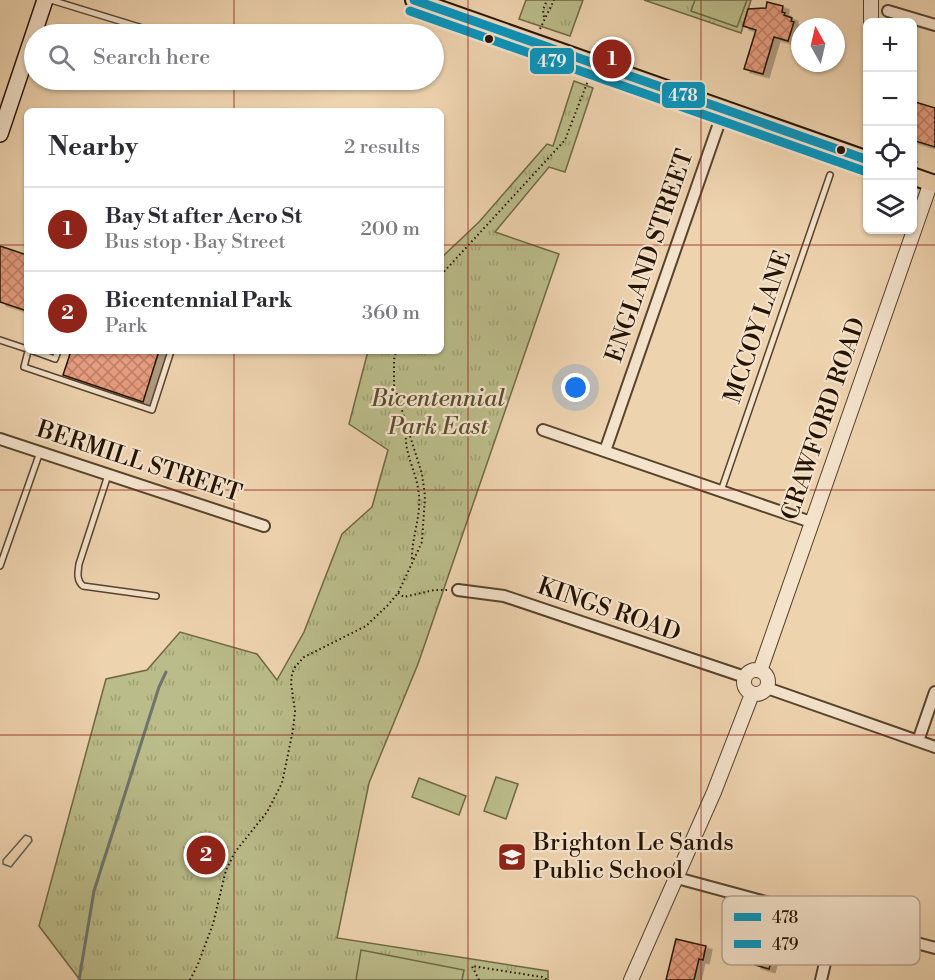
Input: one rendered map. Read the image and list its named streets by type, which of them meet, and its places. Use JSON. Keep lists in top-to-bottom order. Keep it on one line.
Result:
{"streets":{"street":["ENGLAND STREET","CRAWFORD ROAD","BERMILL STREET","KINGS ROAD"],"lane":["MCCOY LANE"]},"crossings":[["CRAWFORD ROAD","KINGS ROAD"]],"parks":["Bicentennial Park East"],"places":{"school or university":["Brighton Le Sands Public School"]},"lines":["transit line 478","transit line 479"],"legend":["478","479"],"north":"top","page":{"map_buttons":["+","−"],"search":"Search here","pins":["1","2"],"heading":["Nearby","2 results"],"list":[{"mark":"1","name":"Bay St after Aero St","note":"Bus stop · Bay Street","value":"200 m"},{"mark":"2","name":"Bicentennial Park","note":"Park","value":"360 m"}]}}
